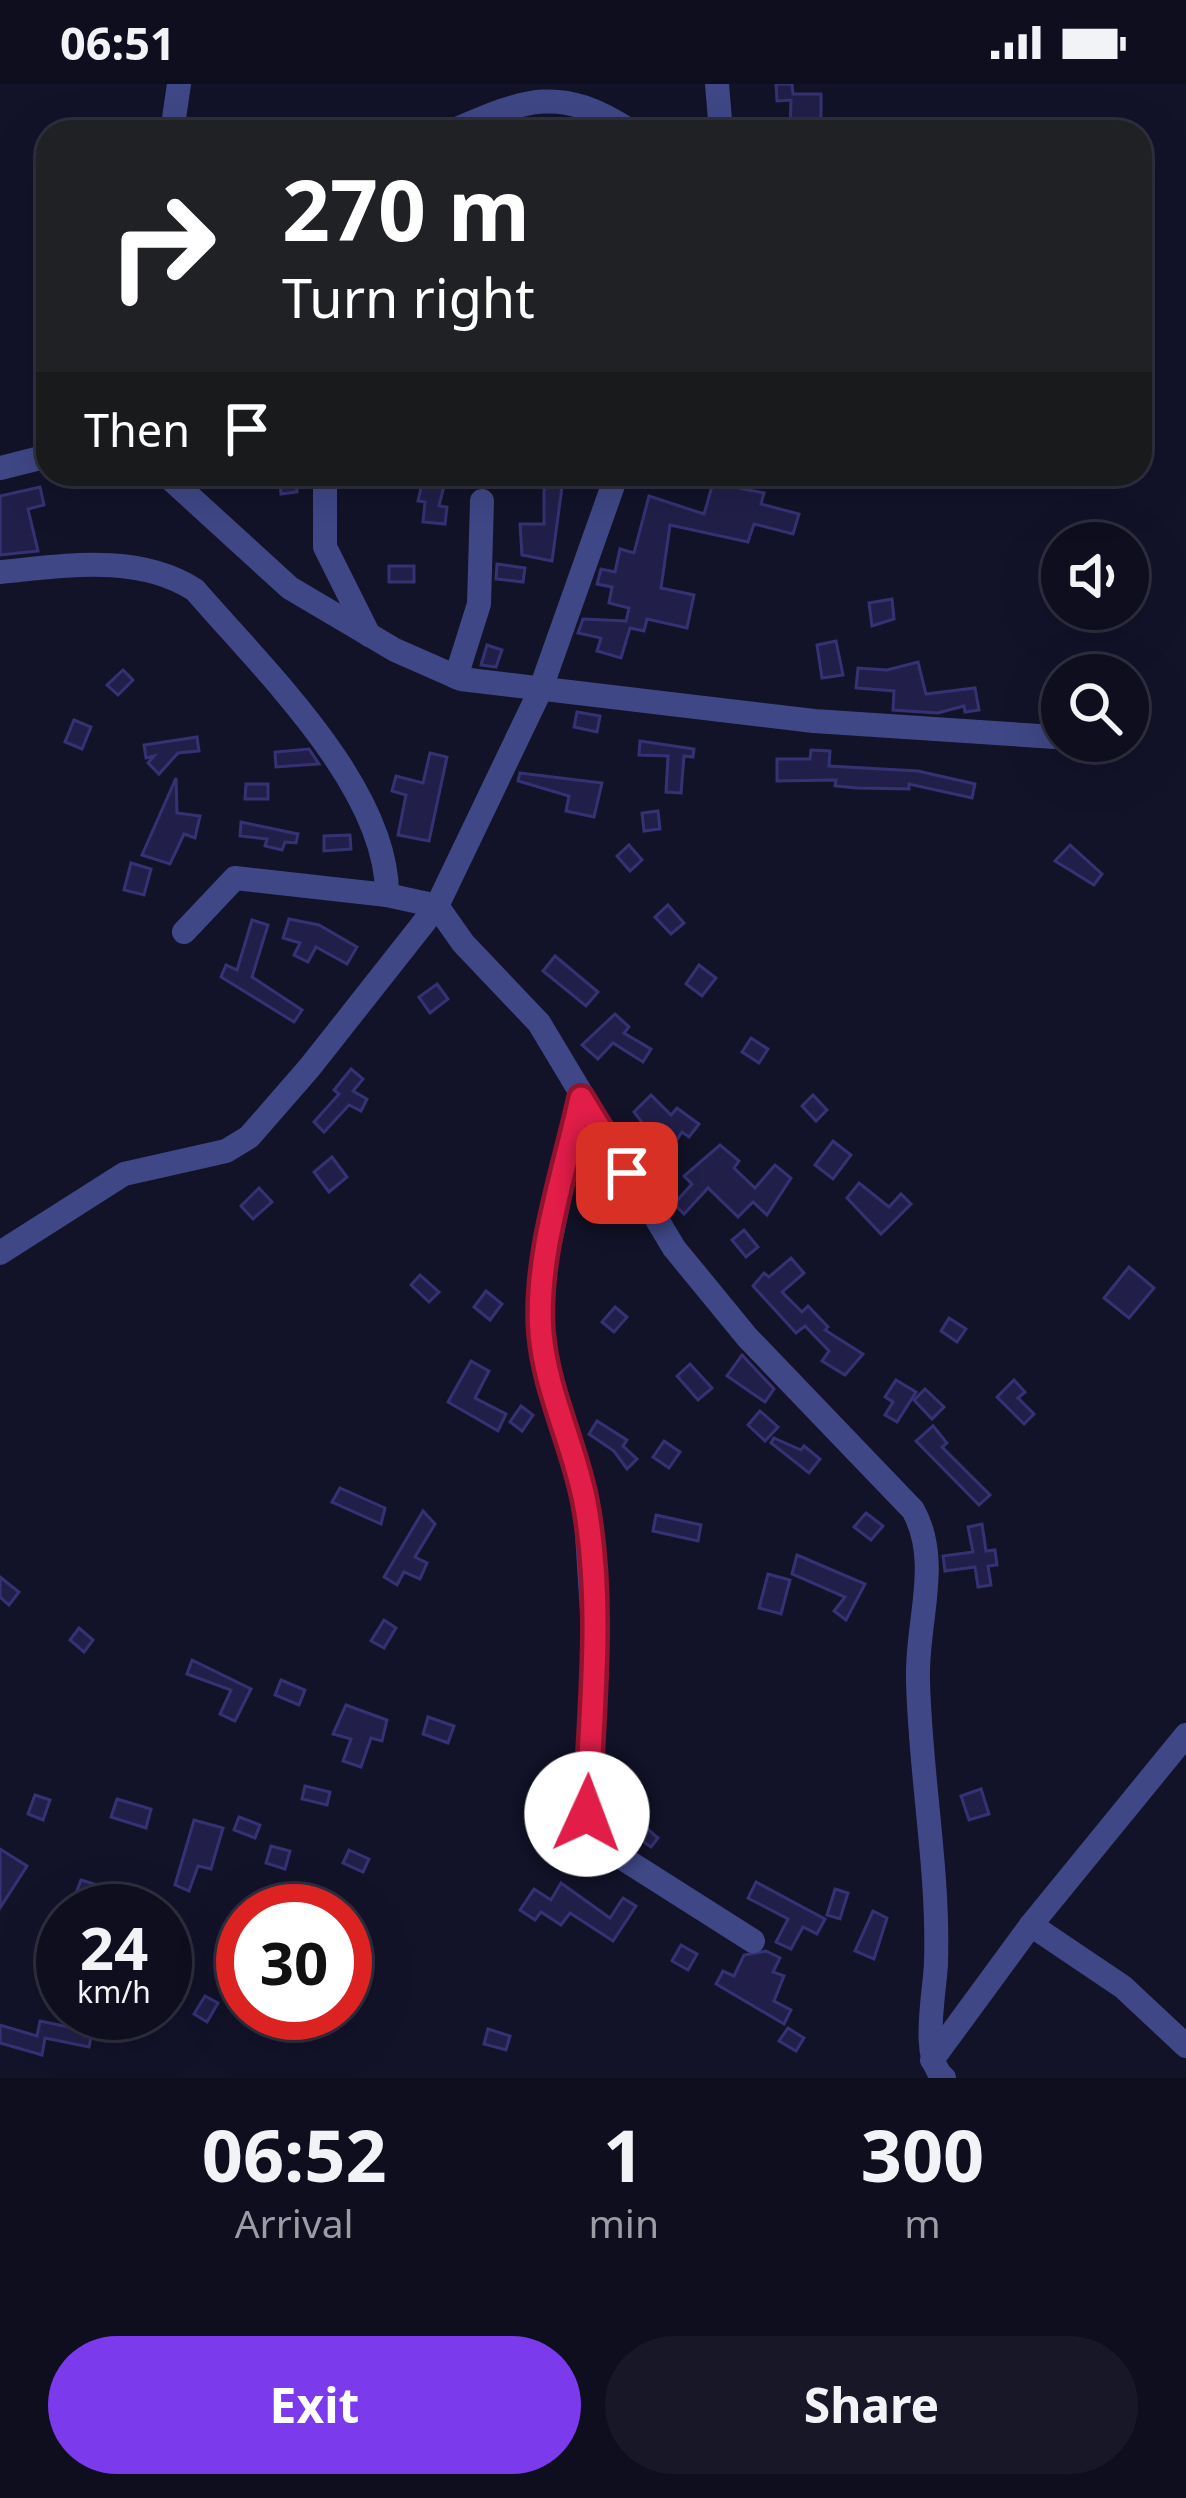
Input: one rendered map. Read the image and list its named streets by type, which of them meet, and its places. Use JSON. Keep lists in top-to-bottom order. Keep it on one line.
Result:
{"page":{"status":"06:51","turn":["270 m","Turn right"],"then":"Then","speed":"24 km/h","limit":"30","eta":["06:52","Arrival","1","min","300","m"],"buttons":["Exit","Share"]}}
